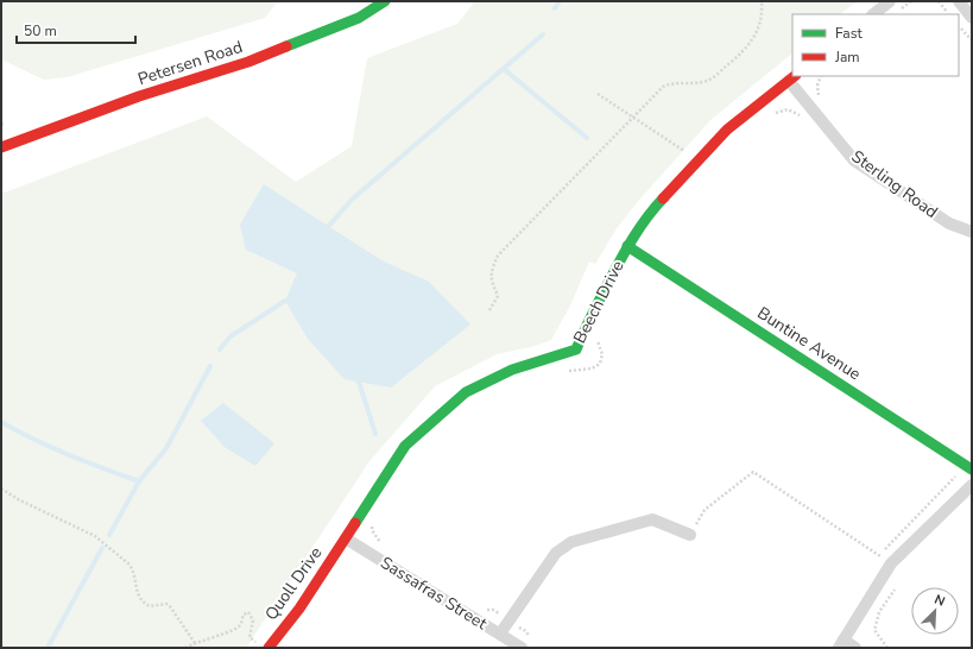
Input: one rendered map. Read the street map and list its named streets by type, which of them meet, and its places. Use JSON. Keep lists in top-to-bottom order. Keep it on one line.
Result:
{"streets":{"street":["Petersen Road","Sterling Road","Beech Drive","Buntine Avenue","Quoll Drive","Sassafras Street"]},"crossings":[["Sterling Road","Beech Drive"],["Beech Drive","Buntine Avenue"],["Beech Drive","Quoll Drive"],["Beech Drive","Sassafras Street"],["Quoll Drive","Sassafras Street"]],"legend":["Fast","Jam"],"scale_bar":"50 m","north":"top right"}
